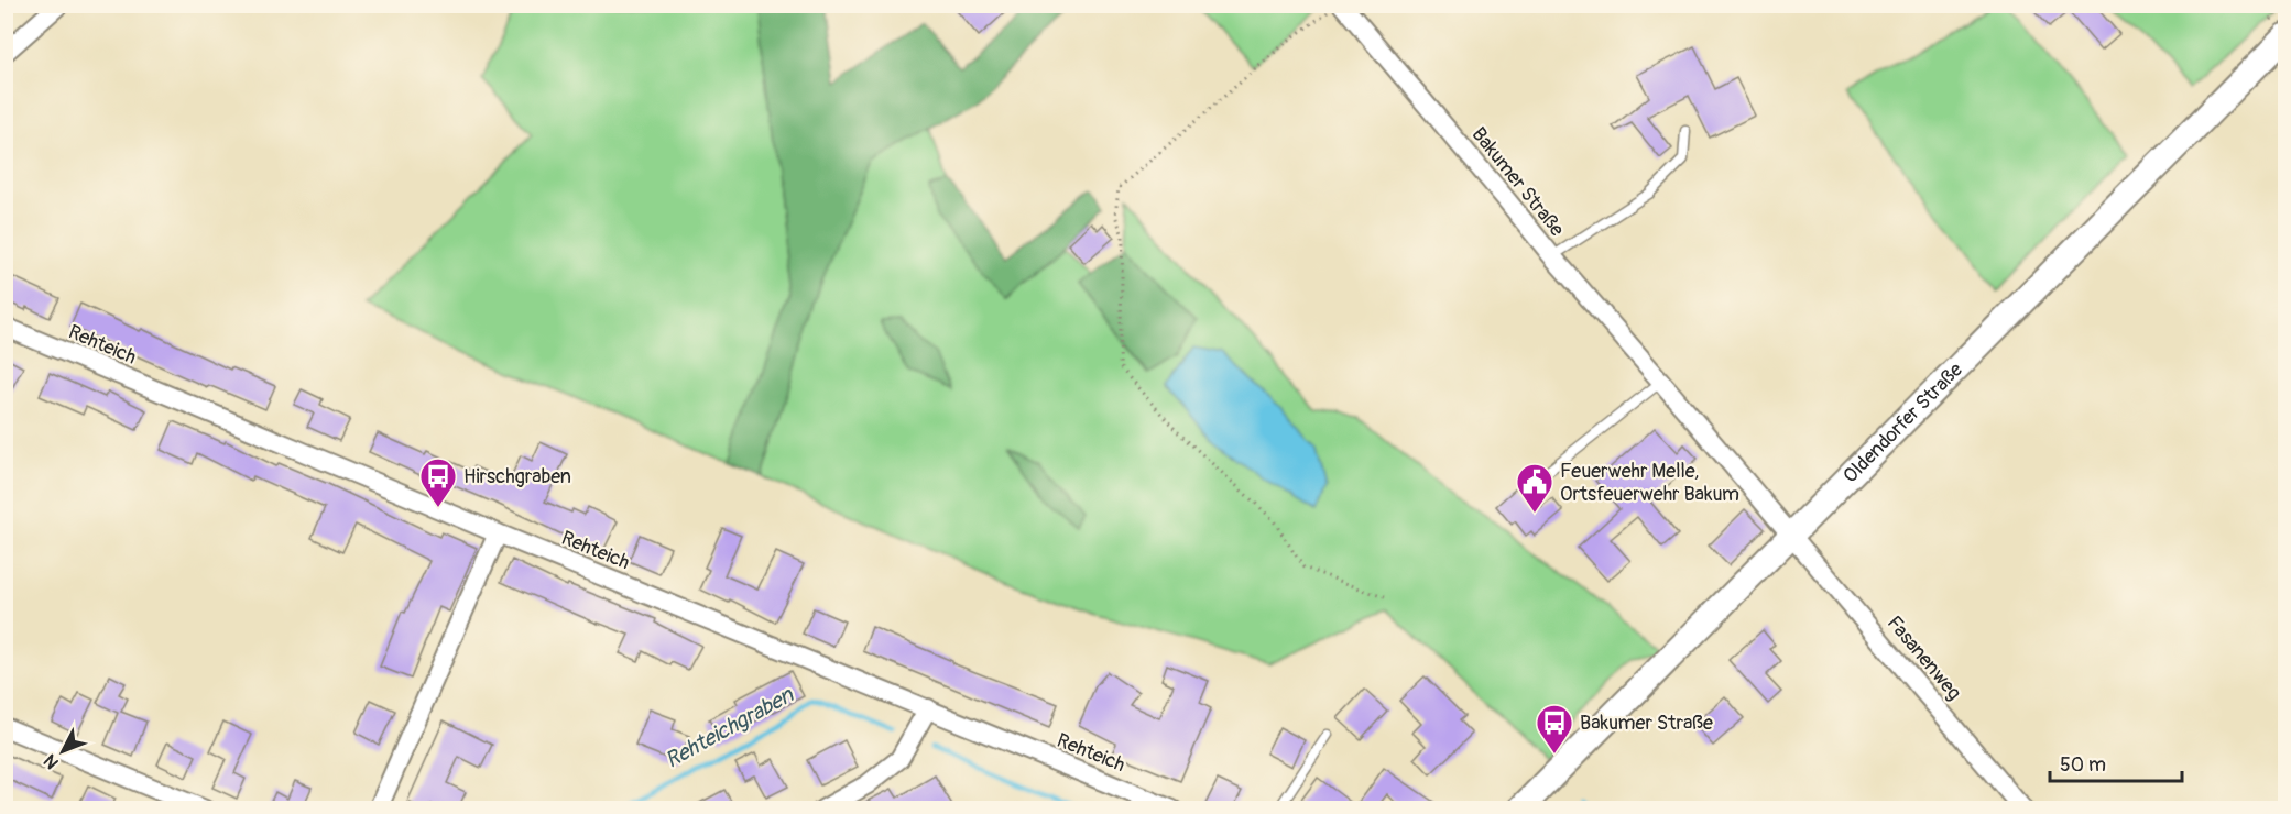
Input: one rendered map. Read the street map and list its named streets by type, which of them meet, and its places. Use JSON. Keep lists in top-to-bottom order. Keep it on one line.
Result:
{"streets":{"main road":["Oldendorfer Straße"],"street":["Bakumer Straße","Rehteich","Fasanenweg"]},"crossings":[["Bakumer Straße","Oldendorfer Straße"],["Bakumer Straße","Fasanenweg"],["Oldendorfer Straße","Fasanenweg"]],"water":["Rehteichgraben"],"places":{"bus stop":["Hirschgraben","Bakumer Straße"],"public building":["Feuerwehr Melle, Ortsfeuerwehr Bakum"]},"scale_bar":"50 m","north":"bottom left"}
